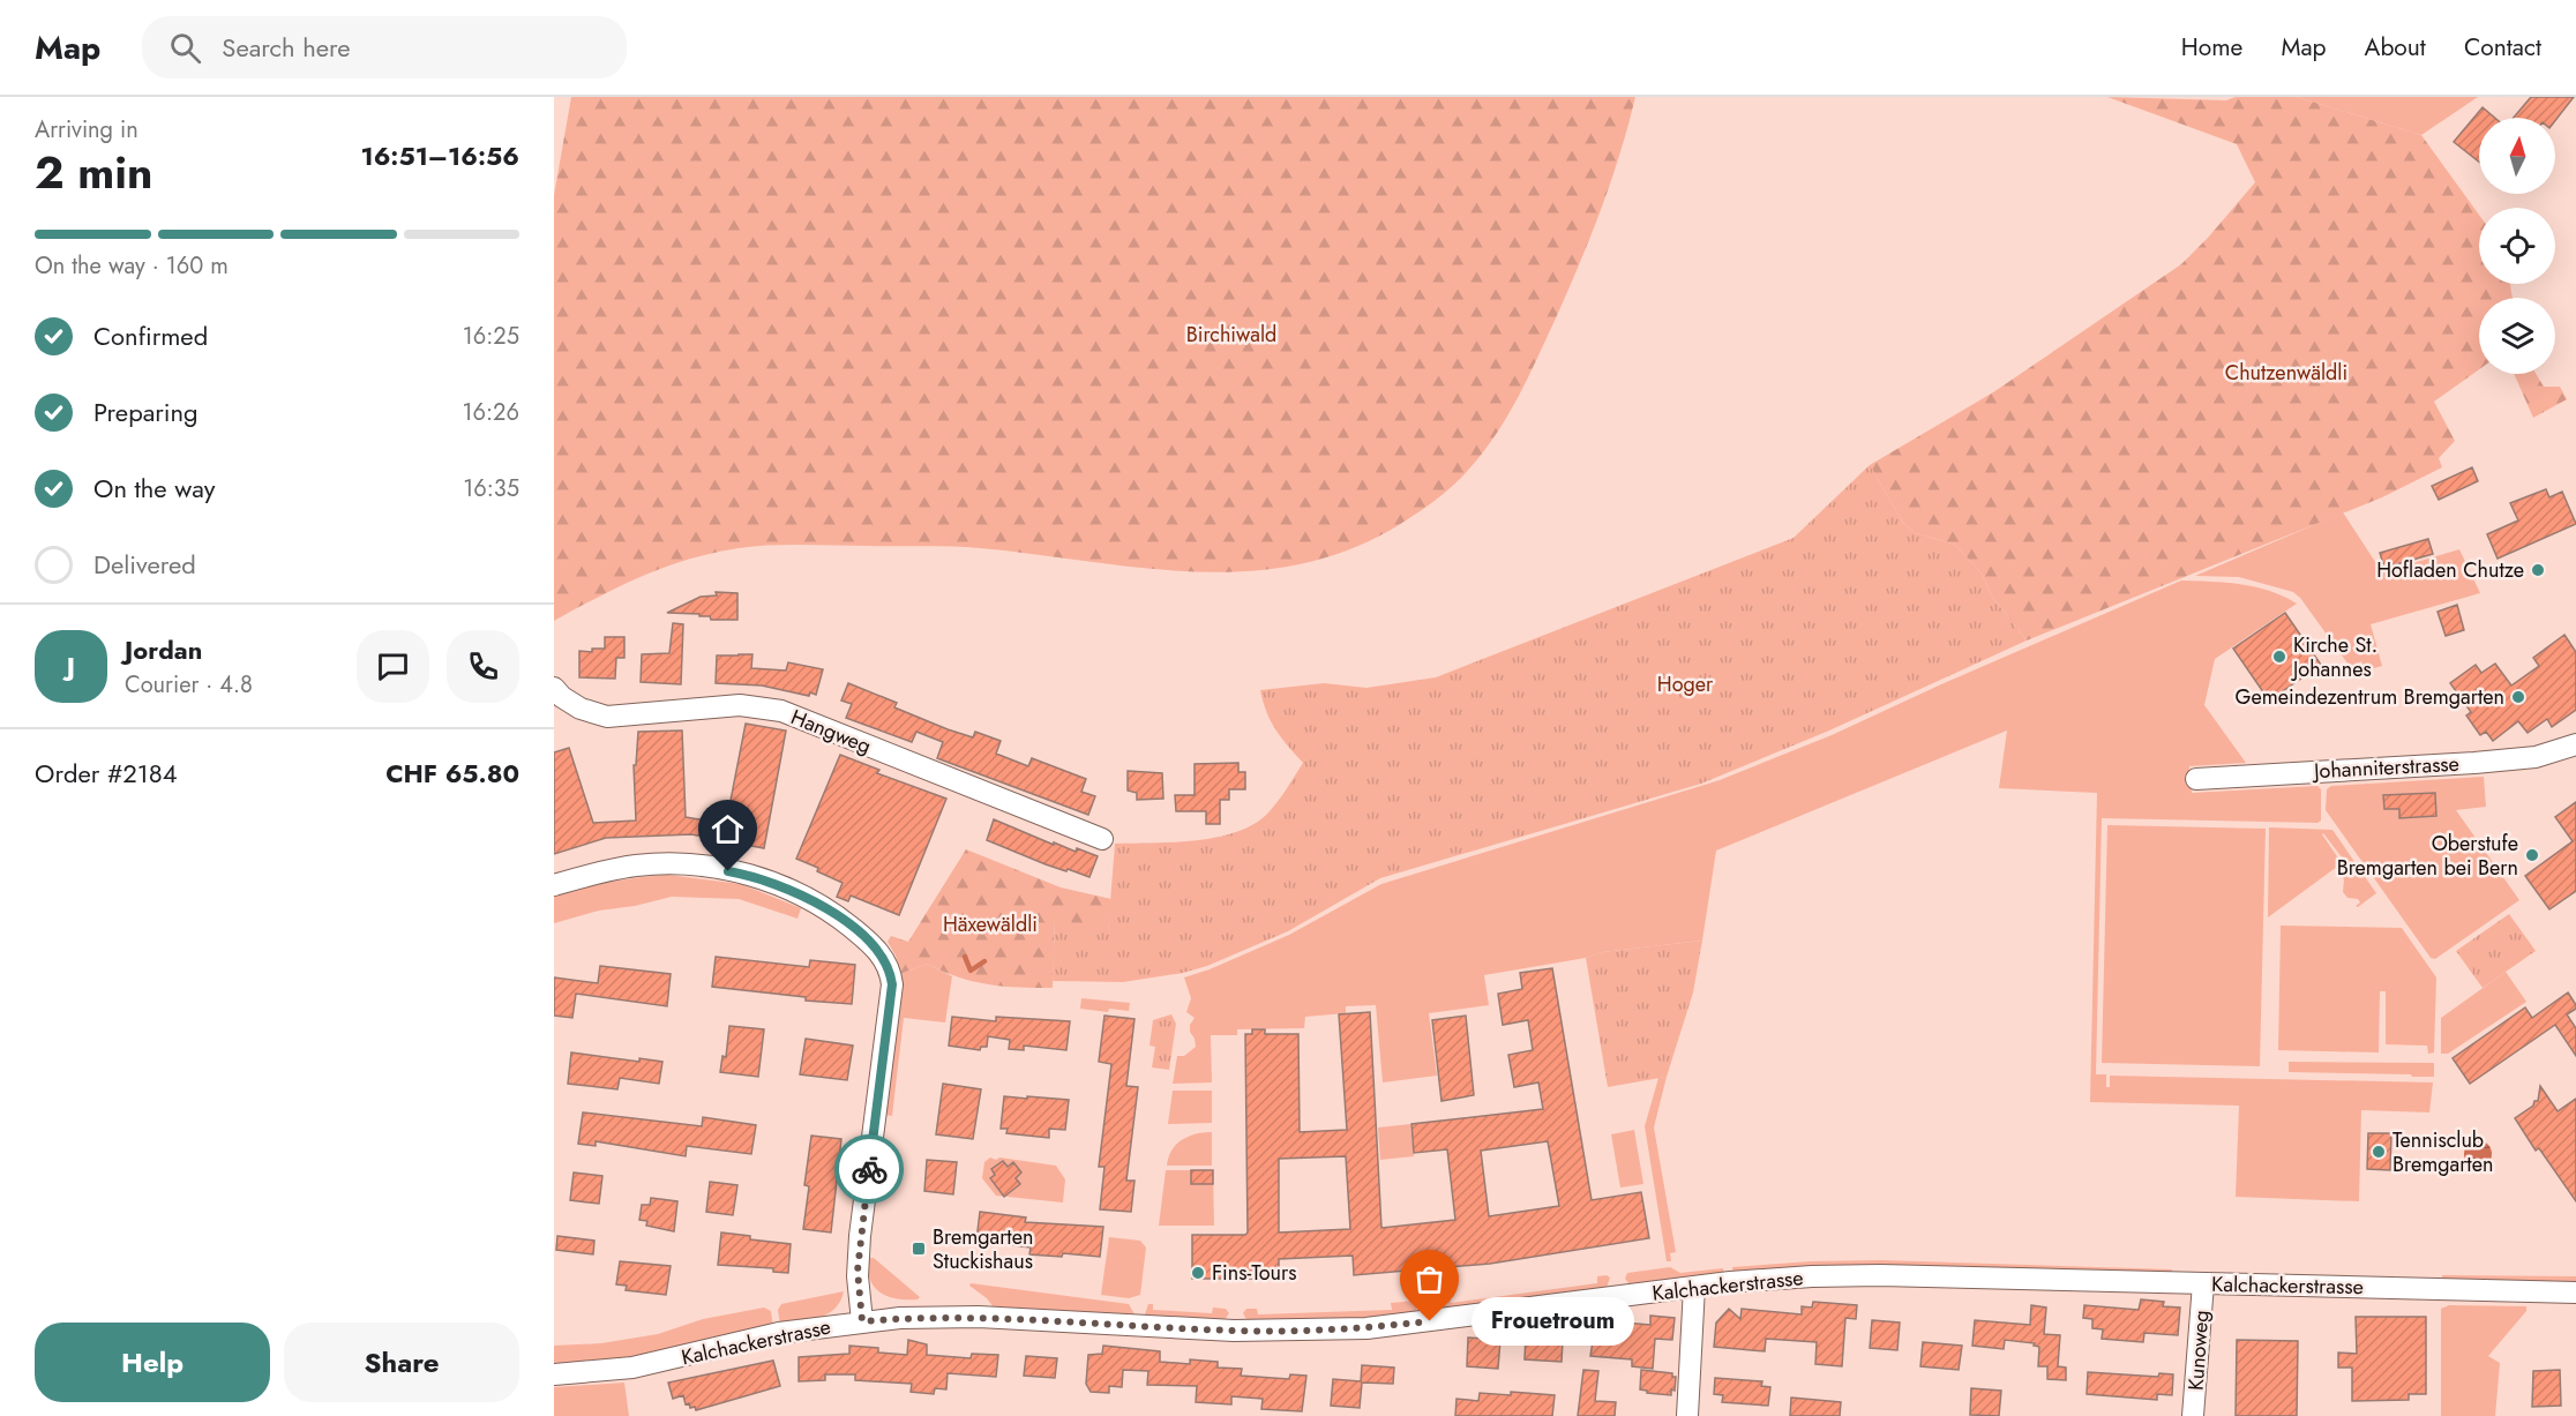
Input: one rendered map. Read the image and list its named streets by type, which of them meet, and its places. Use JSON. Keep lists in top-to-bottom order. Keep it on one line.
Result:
{"streets":{"street":["Hangweg","Johanniterstrasse","Kalchackerstrasse","Kunoweg"]},"crossings":[["Kalchackerstrasse","Kunoweg"]],"parks":["Birchiwald","Chutzenwäldli","Hoger","Häxewäldli"],"places":{"other":["Hofladen Chutze","Kirche St. Johannes","Gemeindezentrum Bremgarten","Oberstufe Bremgarten bei Bern","Tennisclub Bremgarten","Fins-Tours","Frouetroum"],"transit":["Bremgarten Stuckishaus"]},"north":"top","page":{"header":"Map","search":"Search here","nav":["Home","Map","About","Contact"],"heading":["2 min","Arriving in","16:51–16:56"],"panel":["Jordan","Courier · 4.8","Order #2184","CHF 65.80"],"bar":"On the way · 160 m","list":[["Confirmed","16:25"],["Preparing","16:26"],["On the way","16:35"],"Delivered"],"round":"J","bubble":"Frouetroum","buttons":["Help","Share"]}}
